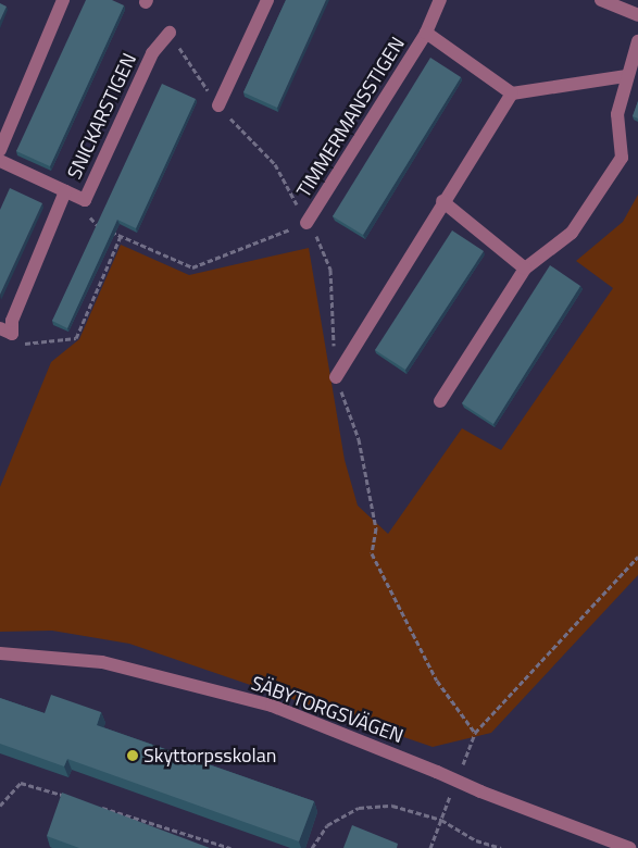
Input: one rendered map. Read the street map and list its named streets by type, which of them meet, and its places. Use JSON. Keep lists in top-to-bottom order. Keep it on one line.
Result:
{"streets":{"street":["SNICKARSTIGEN","TIMMERMANSSTIGEN","SÄBYTORGSVÄGEN"]},"places":["Skyttorpsskolan"]}
